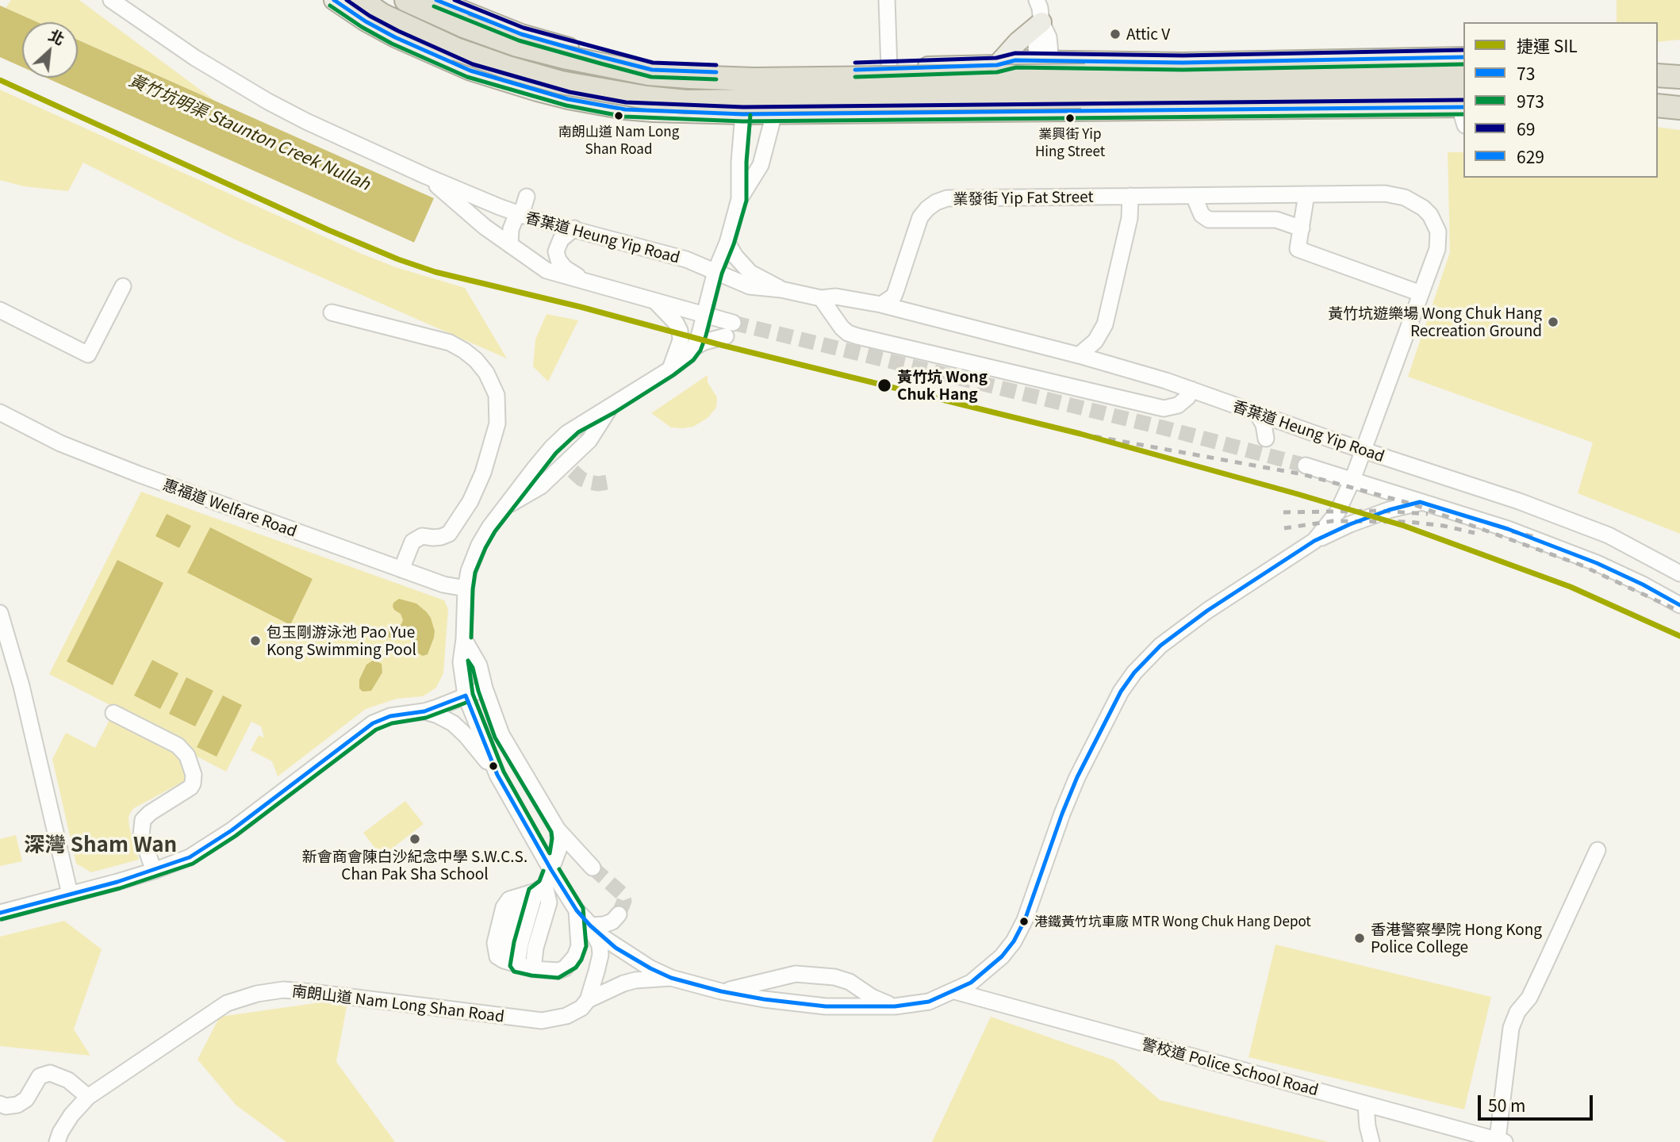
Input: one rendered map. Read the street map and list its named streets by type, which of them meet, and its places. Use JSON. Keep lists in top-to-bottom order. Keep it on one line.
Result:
{"streets":{"street":["業發街 Yip Fat Street","香葉道 Heung Yip Road","惠福道 Welfare Road","南朗山道 Nam Long Shan Road","警校道 Police School Road"]},"crossings":[["業發街 Yip Fat Street","香葉道 Heung Yip Road"]],"districts":["深灣 Sham Wan"],"water":["黃竹坑明渠 Staunton Creek Nullah"],"places":["Attic V","南朗山道 Nam Long Shan Road","業興街 Yip Hing Street","黃竹坑遊樂場 Wong Chuk Hang Recreation Ground","黃竹坑 Wong Chuk Hang","包玉剛游泳池 Pao Yue Kong Swimming Pool","新會商會陳白沙紀念中學 S.W.C.S. Chan Pak Sha School","港鐵黃竹坑車廠 MTR Wong Chuk Hang Depot","香港警察學院 Hong Kong Police College"],"lines":["transit line 73","transit line 69","transit line 973","metro line SIL","transit line 629"],"legend":["捷運 SIL","73","973","69","629"],"scale_bar":"50 m","north":"top right"}
